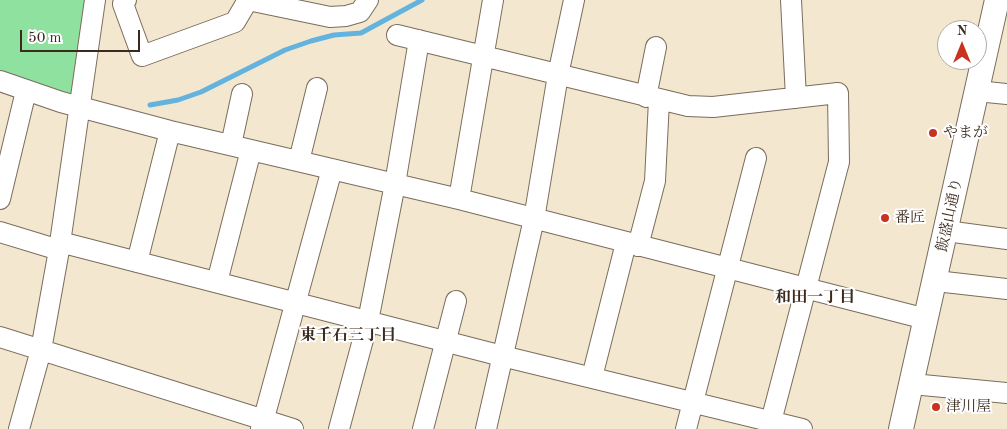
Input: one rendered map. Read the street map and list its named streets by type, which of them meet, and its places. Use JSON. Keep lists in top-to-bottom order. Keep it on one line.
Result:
{"streets":{"street":["飯盛山通り"]},"districts":["和田一丁目","東千石三丁目"],"places":["やまが","番匠","津川屋"],"scale_bar":"50 m","north":"top"}
